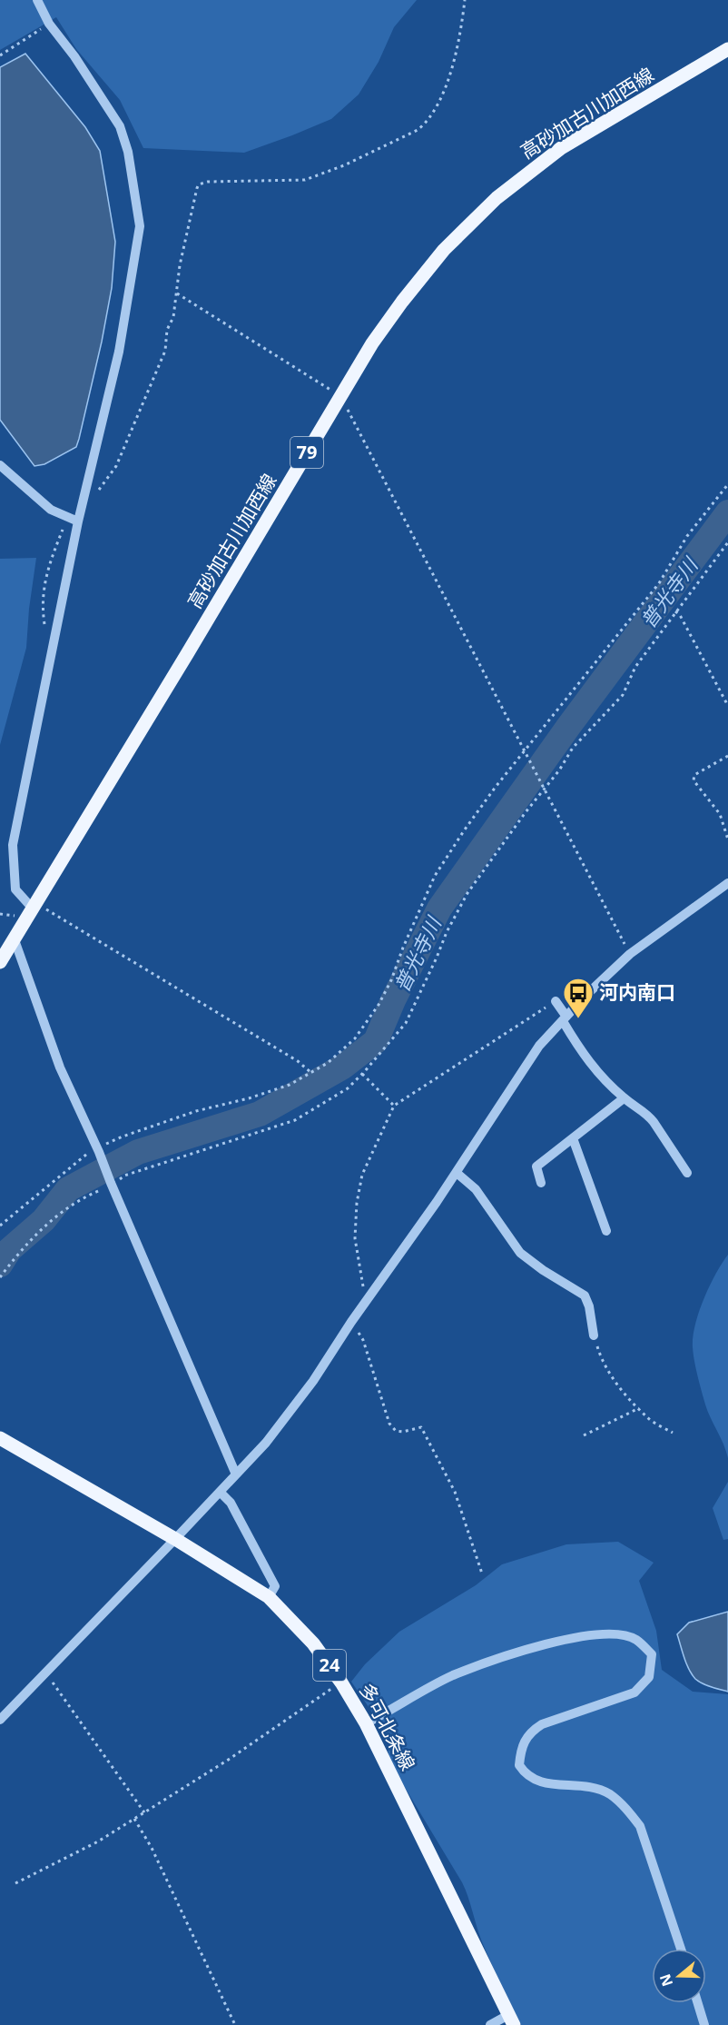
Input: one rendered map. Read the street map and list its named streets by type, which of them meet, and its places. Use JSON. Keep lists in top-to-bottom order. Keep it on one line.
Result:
{"streets":{"main road":["高砂加古川加西線","79","24","多可北条線"]},"water":["普光寺川"],"places":{"bus stop":["河内南口"]},"north":"left"}
